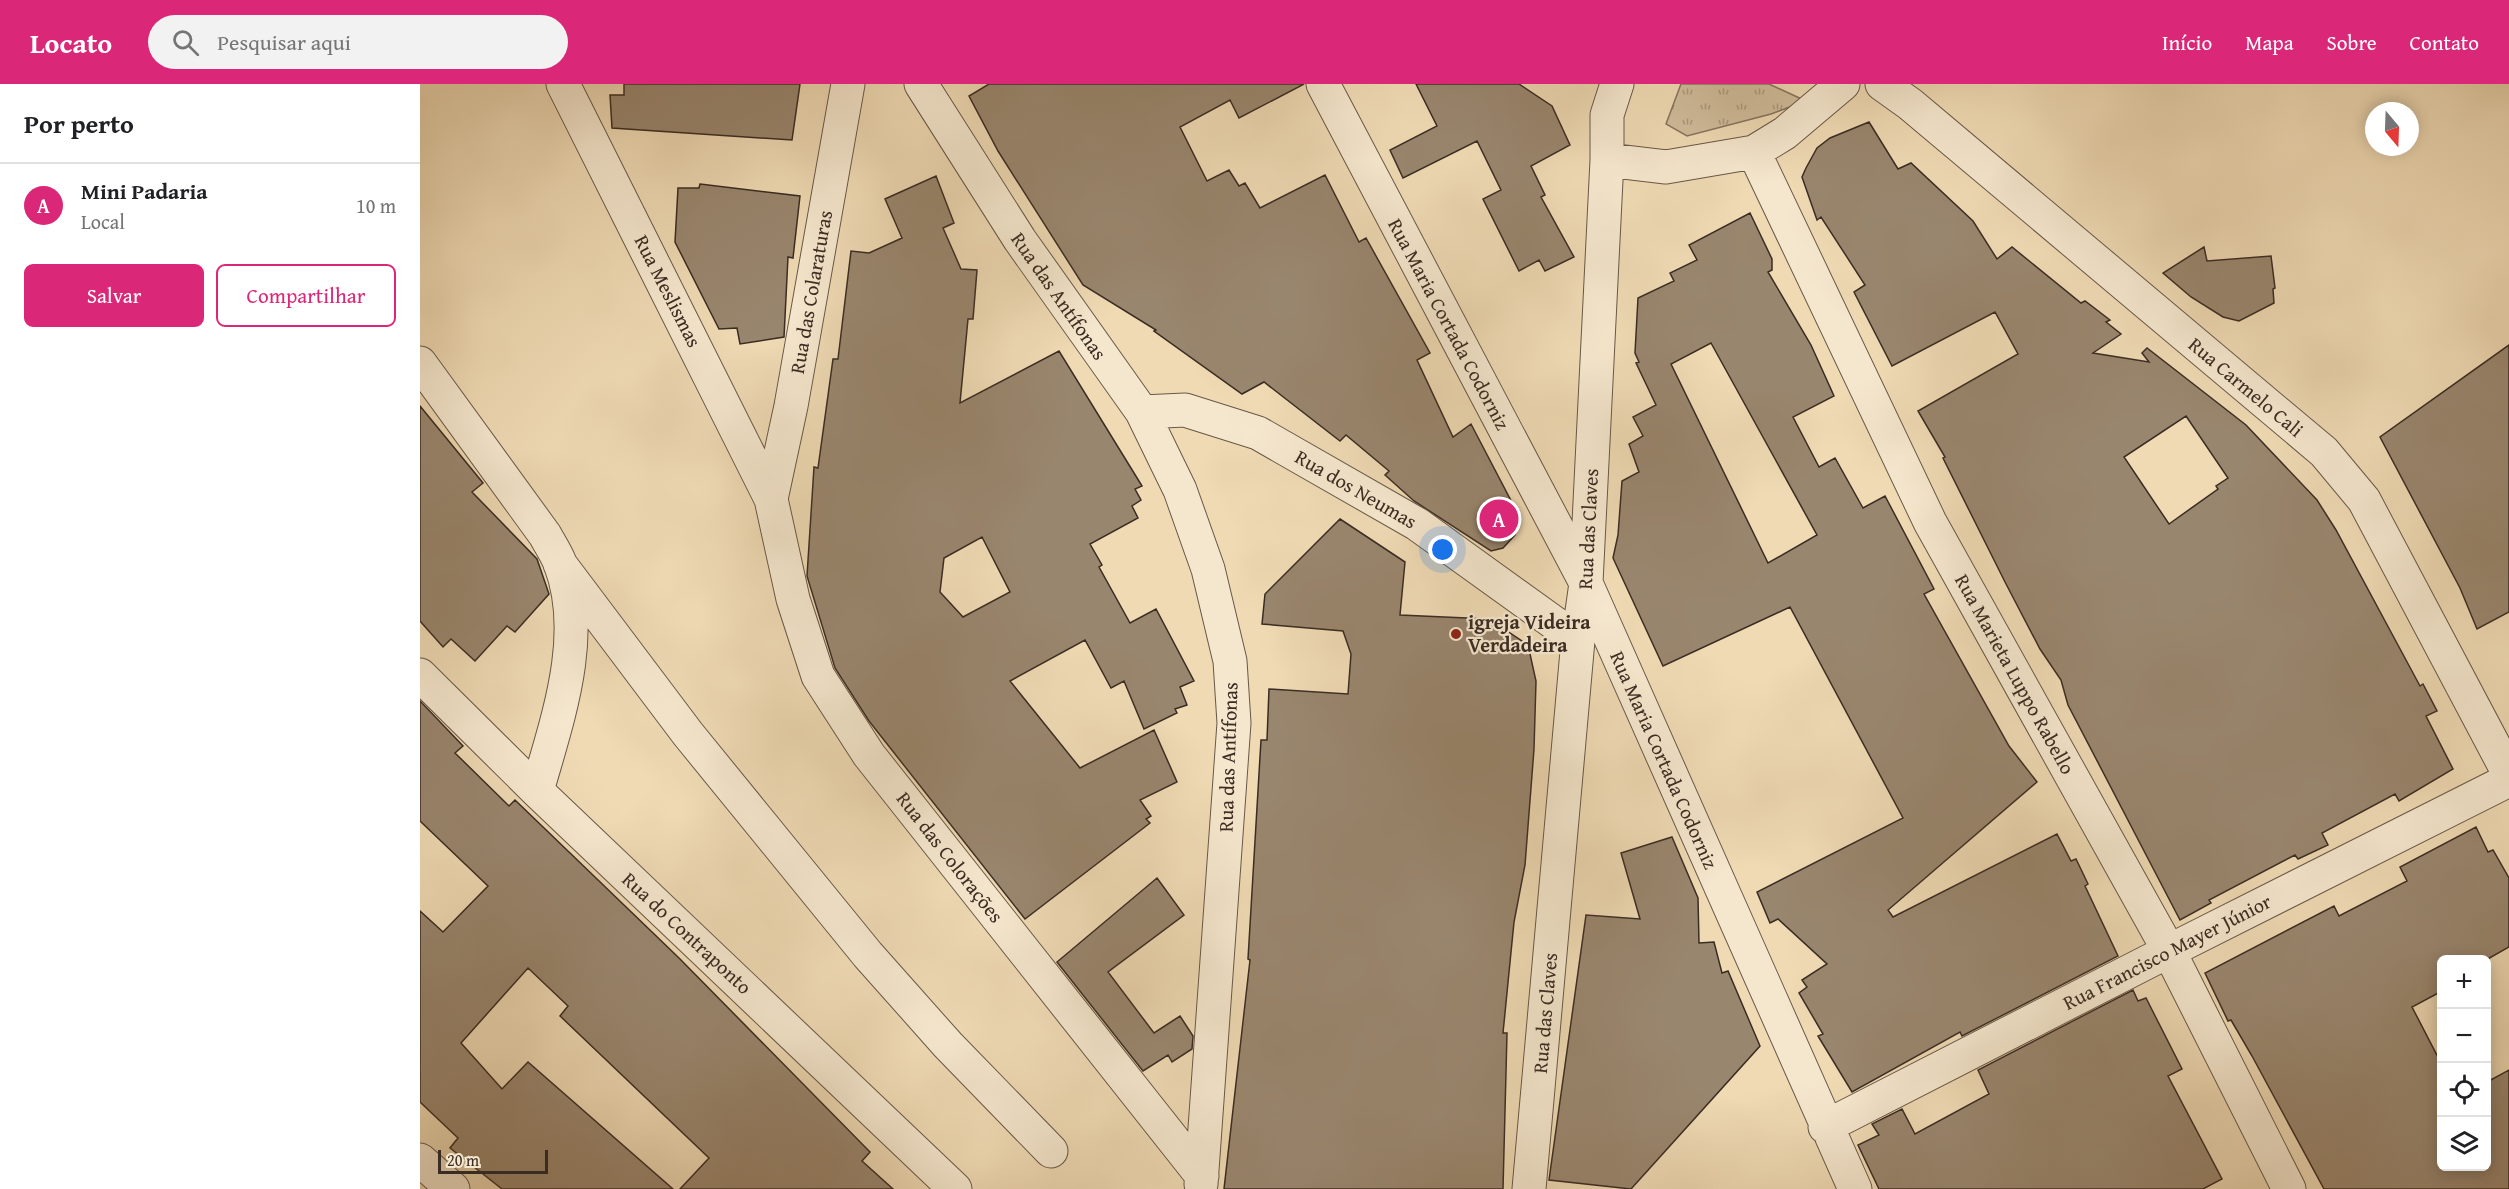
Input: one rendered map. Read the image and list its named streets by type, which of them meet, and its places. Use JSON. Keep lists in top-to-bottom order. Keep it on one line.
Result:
{"streets":{"street":["Rua Meslismas","Rua das Colaraturas","Rua das Antífonas","Rua Maria Cortada Codorniz","Rua Carmelo Cali","Rua dos Neumas","Rua das Claves","Rua Marieta Luppo Rabello","Rua das Colorações","Rua do Contraponto","Rua Francisco Mayer Júnior"]},"crossings":[["Rua Meslismas","Rua das Colaraturas"],["Rua Meslismas","Rua das Colorações"],["Rua das Colaraturas","Rua das Colorações"],["Rua das Antífonas","Rua dos Neumas"],["Rua das Antífonas","Rua das Colorações"],["Rua Maria Cortada Codorniz","Rua das Claves"],["Rua Maria Cortada Codorniz","Rua Francisco Mayer Júnior"],["Rua dos Neumas","Rua das Claves"],["Rua Marieta Luppo Rabello","Rua Francisco Mayer Júnior"]],"places":["igreja Videira Verdadeira"],"scale_bar":"20 m","north":"bottom","page":{"header":"Locato","search":"Pesquisar aqui","nav":["Início","Mapa","Sobre","Contato"],"heading":"Por perto","list":[{"mark":"A","name":"Mini Padaria","note":"Local","value":"10 m"}],"buttons":["Salvar","Compartilhar"],"pins":"A","map_buttons":["+","−"],"scale":"20 m"}}
